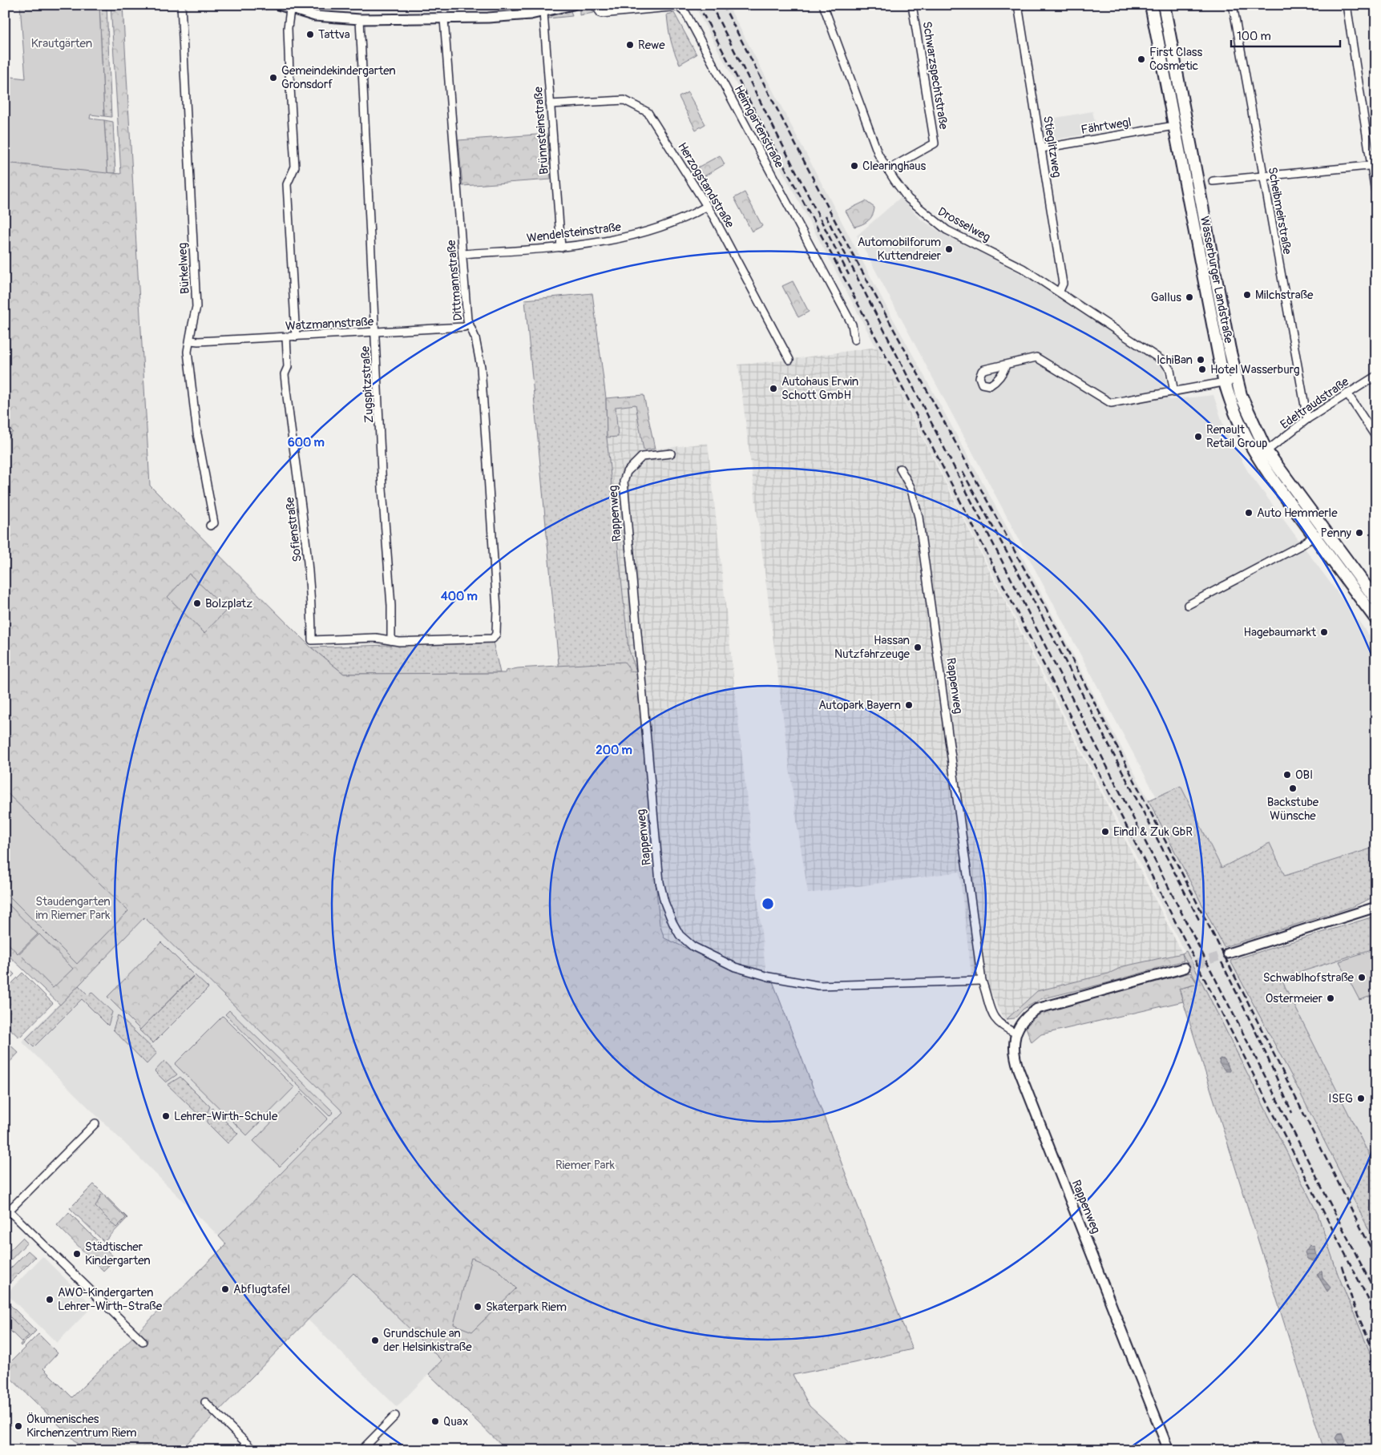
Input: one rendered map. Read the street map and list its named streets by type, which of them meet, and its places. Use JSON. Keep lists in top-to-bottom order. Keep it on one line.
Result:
{"streets":{"main road":["Wasserburger Landstraße"],"street":["Schwarzspechtstraße","Fährtwegl","Heimgartenstraße","Brünnsteinstraße","Stieglitzweg","Herzogstandstraße","Scheibmeirstraße","Drosselweg","Wendelsteinstraße","Bürkelweg","Dittmannstraße","Watzmannstraße","Zugspitzstraße","Edeltraudstraße","Rappenweg","Sofienstraße"]},"crossings":[["Schwarzspechtstraße","Drosselweg"],["Fährtwegl","Stieglitzweg"],["Fährtwegl","Wasserburger Landstraße"],["Brünnsteinstraße","Herzogstandstraße"],["Brünnsteinstraße","Wendelsteinstraße"],["Stieglitzweg","Drosselweg"],["Herzogstandstraße","Wendelsteinstraße"],["Scheibmeirstraße","Edeltraudstraße"],["Wendelsteinstraße","Dittmannstraße"],["Bürkelweg","Watzmannstraße"],["Wasserburger Landstraße","Edeltraudstraße"],["Dittmannstraße","Watzmannstraße"],["Dittmannstraße","Zugspitzstraße"],["Dittmannstraße","Sofienstraße"],["Watzmannstraße","Zugspitzstraße"],["Watzmannstraße","Sofienstraße"],["Zugspitzstraße","Sofienstraße"]],"parks":["Krautgärten","Staudengarten im Riemer Park","Riemer Park"],"places":["Tattva","Rewe","First Class Cosmetic","Gemeindekindergarten Gronsdorf","Clearinghaus","Automobilforum Kuttendreier","Milchstraße","Gallus","IchiBan","Hotel Wasserburg","Autohaus Erwin Schott GmbH","Renault Retail Group","Auto Hemmerle","Penny","Bolzplatz","Hagebaumarkt","Hassan Nutzfahrzeuge","Autopark Bayern","OBI","Backstube Wünsche","Eindl & Zuk GbR","Schwablhofstraße","Ostermeier","ISEG","Lehrer-Wirth-Schule","Städtischer Kindergarten","Abflugtafel","AWO-Kindergarten Lehrer-Wirth-Straße","Skaterpark Riem","Grundschule an der Helsinkistraße","Quax","Ökumenisches Kirchenzentrum Riem"],"scale_bar":"100 m","rings":["600 m","400 m","200 m"]}
